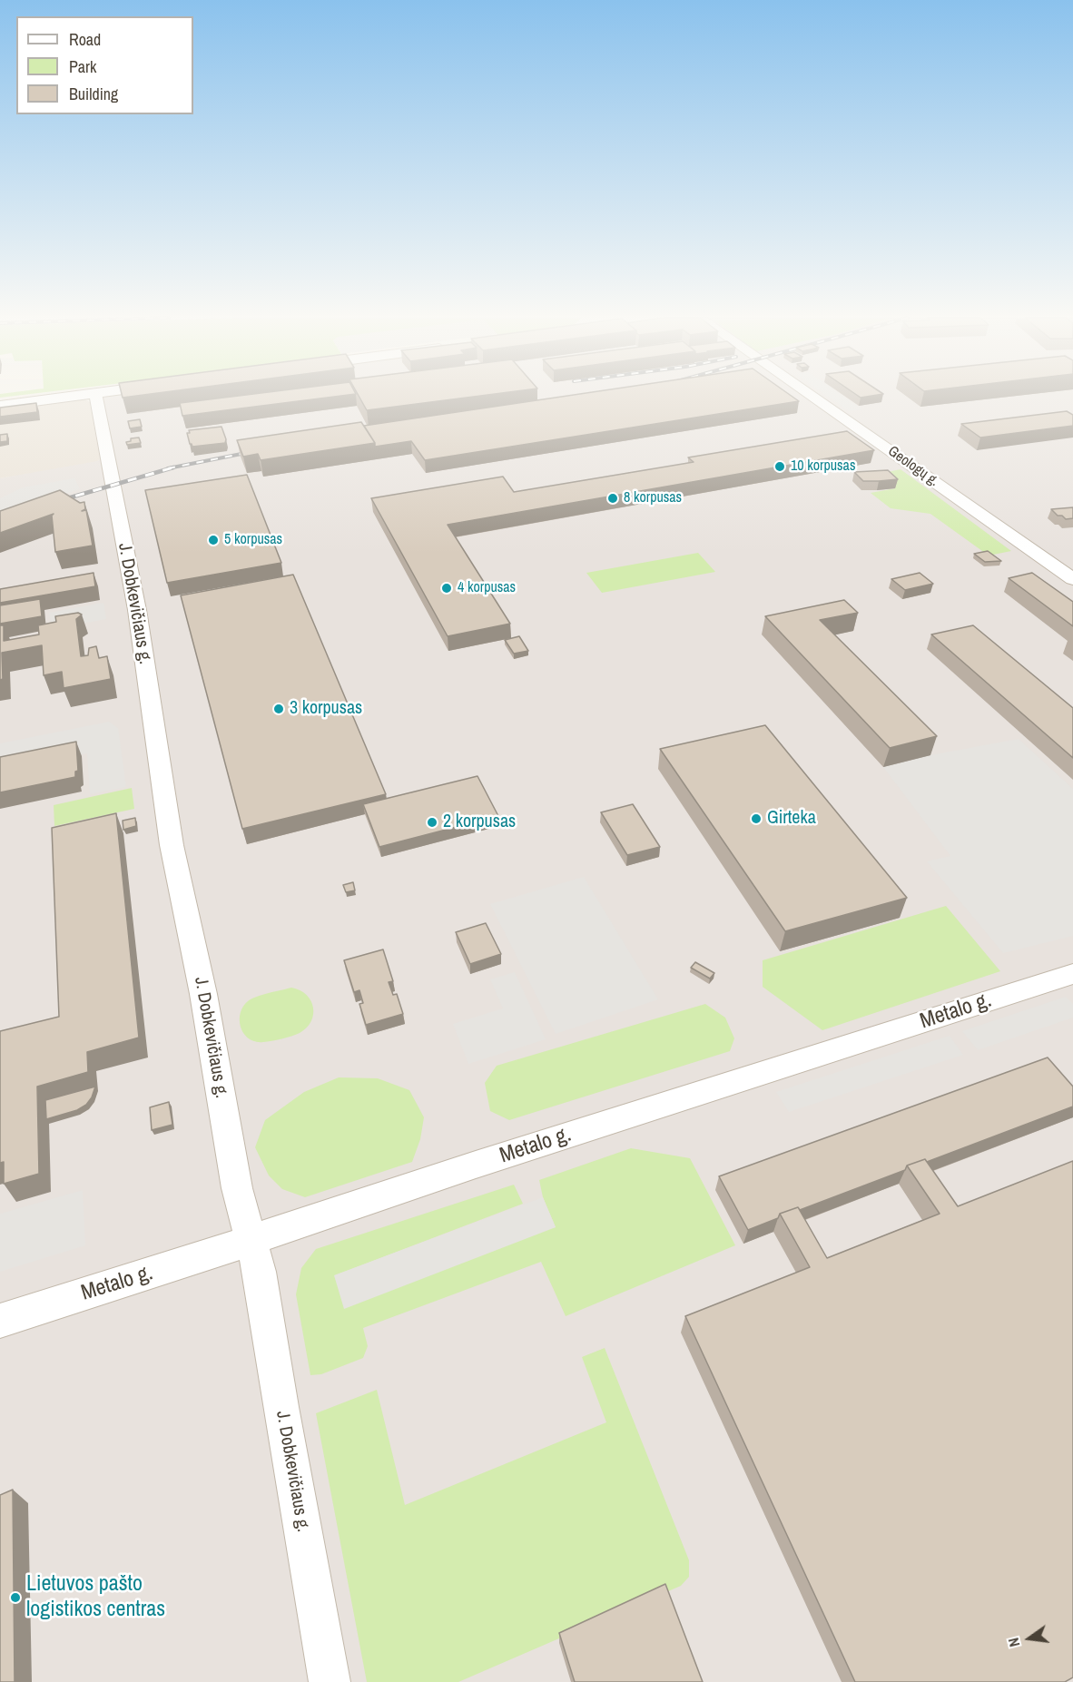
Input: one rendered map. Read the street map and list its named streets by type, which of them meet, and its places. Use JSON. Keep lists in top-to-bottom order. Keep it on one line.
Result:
{"streets":{"street":["Geologų g.","J. Dobkevičiaus g.","Metalo g."]},"crossings":[["J. Dobkevičiaus g.","Metalo g."]],"places":["10 korpusas","8 korpusas","5 korpusas","4 korpusas","3 korpusas","Girteka","2 korpusas","Lietuvos pašto logistikos centras"],"legend":["Road","Park","Building"],"north":"left"}
